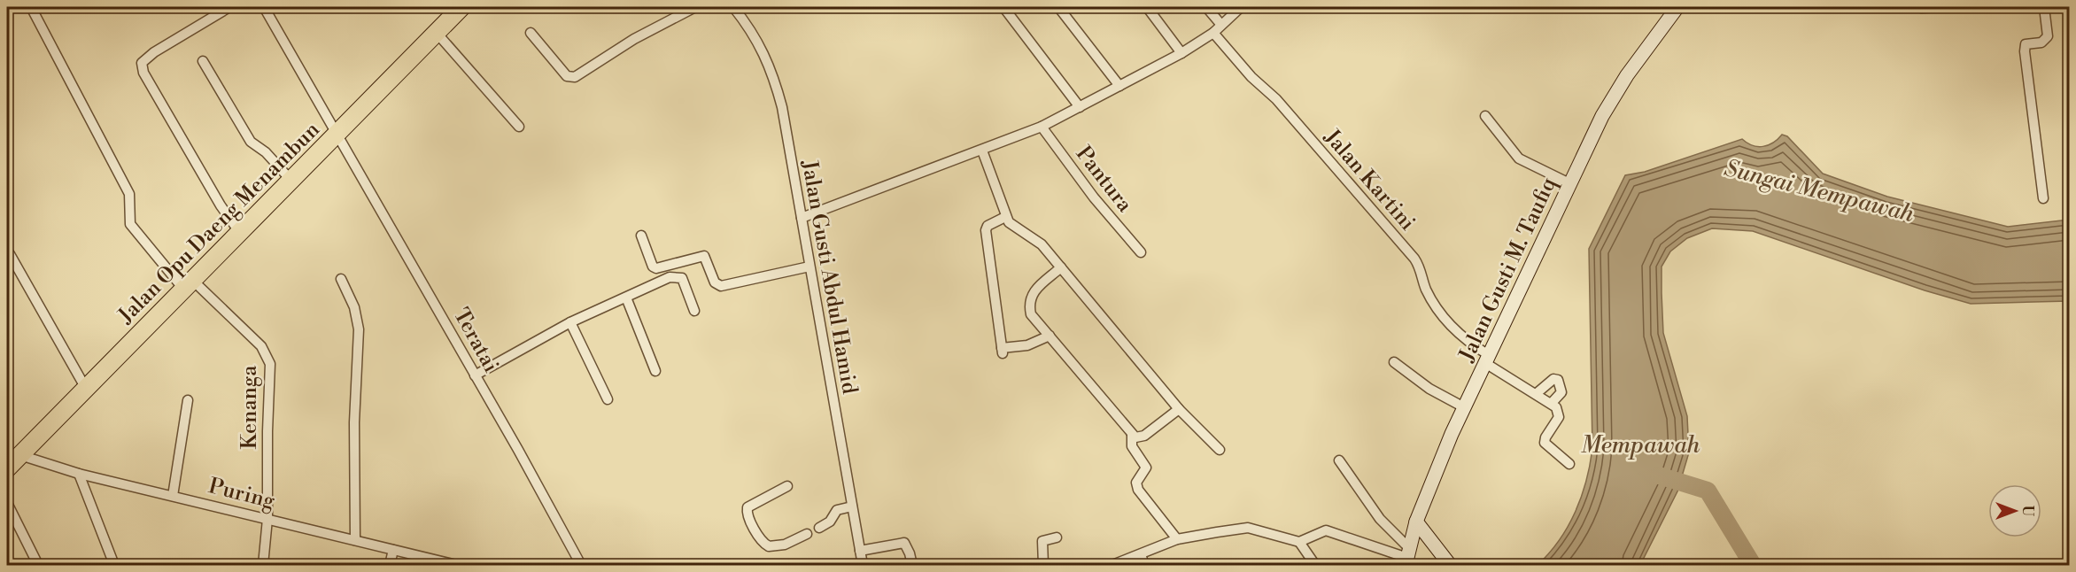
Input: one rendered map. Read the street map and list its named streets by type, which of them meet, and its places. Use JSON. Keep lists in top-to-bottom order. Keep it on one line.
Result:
{"streets":{"highway":["Jalan Opu Daeng Menambun"],"main road":["Jalan Gusti M. Taufiq"],"street":["Pantura","Jalan Kartini","Jalan Gusti Abdul Hamid","Teratai","Kenanga","Puring"]},"crossings":[["Jalan Kartini","Jalan Gusti M. Taufiq"],["Jalan Opu Daeng Menambun","Teratai"],["Jalan Opu Daeng Menambun","Kenanga"],["Jalan Opu Daeng Menambun","Puring"],["Kenanga","Puring"]],"water":["Sungai Mempawah","Mempawah"],"north":"right"}
